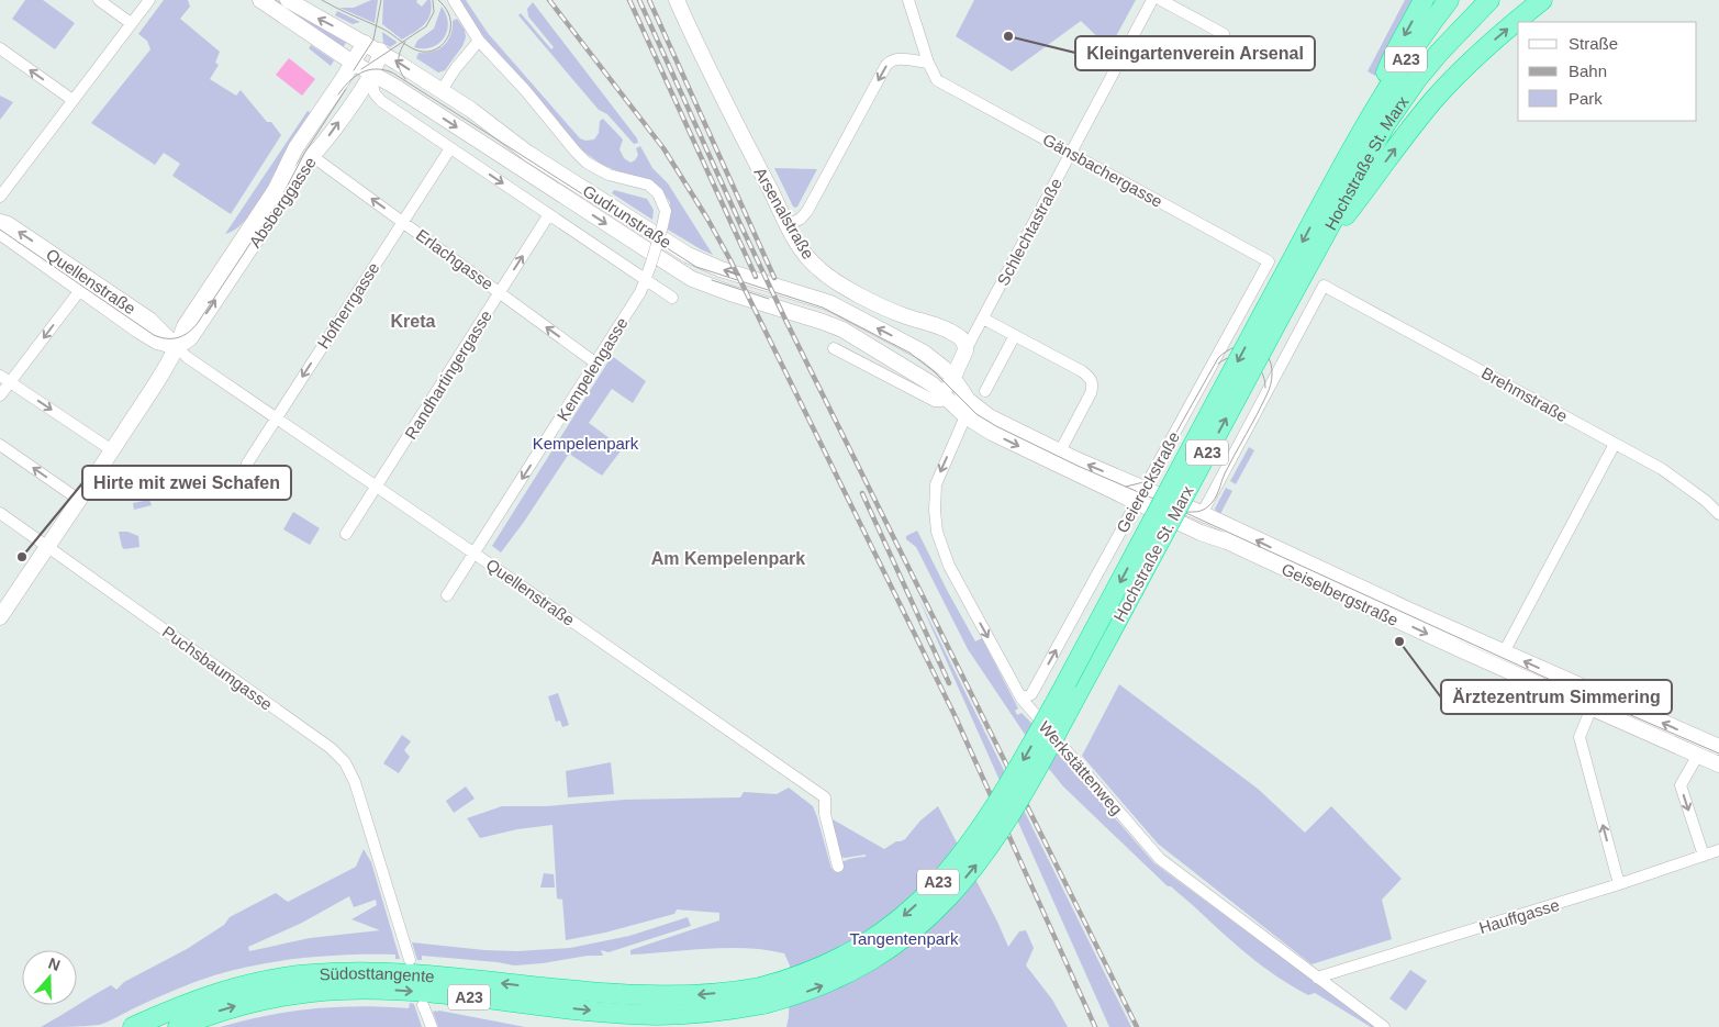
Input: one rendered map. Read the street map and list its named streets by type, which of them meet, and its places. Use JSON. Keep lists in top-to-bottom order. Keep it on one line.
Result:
{"streets":{"highway":["A23","Hochstraße St. Marx","Südosttangente"],"main road":["Absberggasse","Arsenalstraße","Gudrunstraße","Quellenstraße","Geiselbergstraße"],"street":["Gänsbachergasse","Schlechtastraße","Erlachgasse","Hofherrgasse","Kempelengasse","Randhartingergasse","Brehmstraße","Geiereckstraße","Puchsbaumgasse","Werkstättenweg","Hauffgasse"]},"crossings":[["Hochstraße St. Marx","Südosttangente"],["Gänsbachergasse","Schlechtastraße"],["Gänsbachergasse","Geiereckstraße"],["Absberggasse","Gudrunstraße"],["Absberggasse","Erlachgasse"],["Absberggasse","Quellenstraße"],["Absberggasse","Puchsbaumgasse"],["Arsenalstraße","Schlechtastraße"],["Gudrunstraße","Geiselbergstraße"],["Gudrunstraße","Werkstättenweg"],["Erlachgasse","Hofherrgasse"],["Erlachgasse","Kempelengasse"],["Erlachgasse","Randhartingergasse"],["Quellenstraße","Hofherrgasse"],["Quellenstraße","Kempelengasse"],["Quellenstraße","Randhartingergasse"],["Brehmstraße","Geiselbergstraße"],["Geiereckstraße","Geiselbergstraße"],["Geiereckstraße","Werkstättenweg"],["Geiselbergstraße","Werkstättenweg"],["Werkstättenweg","Hauffgasse"]],"one_way":["Hofherrgasse","Geiereckstraße","Werkstättenweg"],"districts":["Kreta","Am Kempelenpark"],"parks":["Kempelenpark","Tangentenpark"],"places":["Kleingartenverein Arsenal","Hirte mit zwei Schafen","Ärztezentrum Simmering"],"legend":["Straße","Bahn","Park"],"north":"top"}
